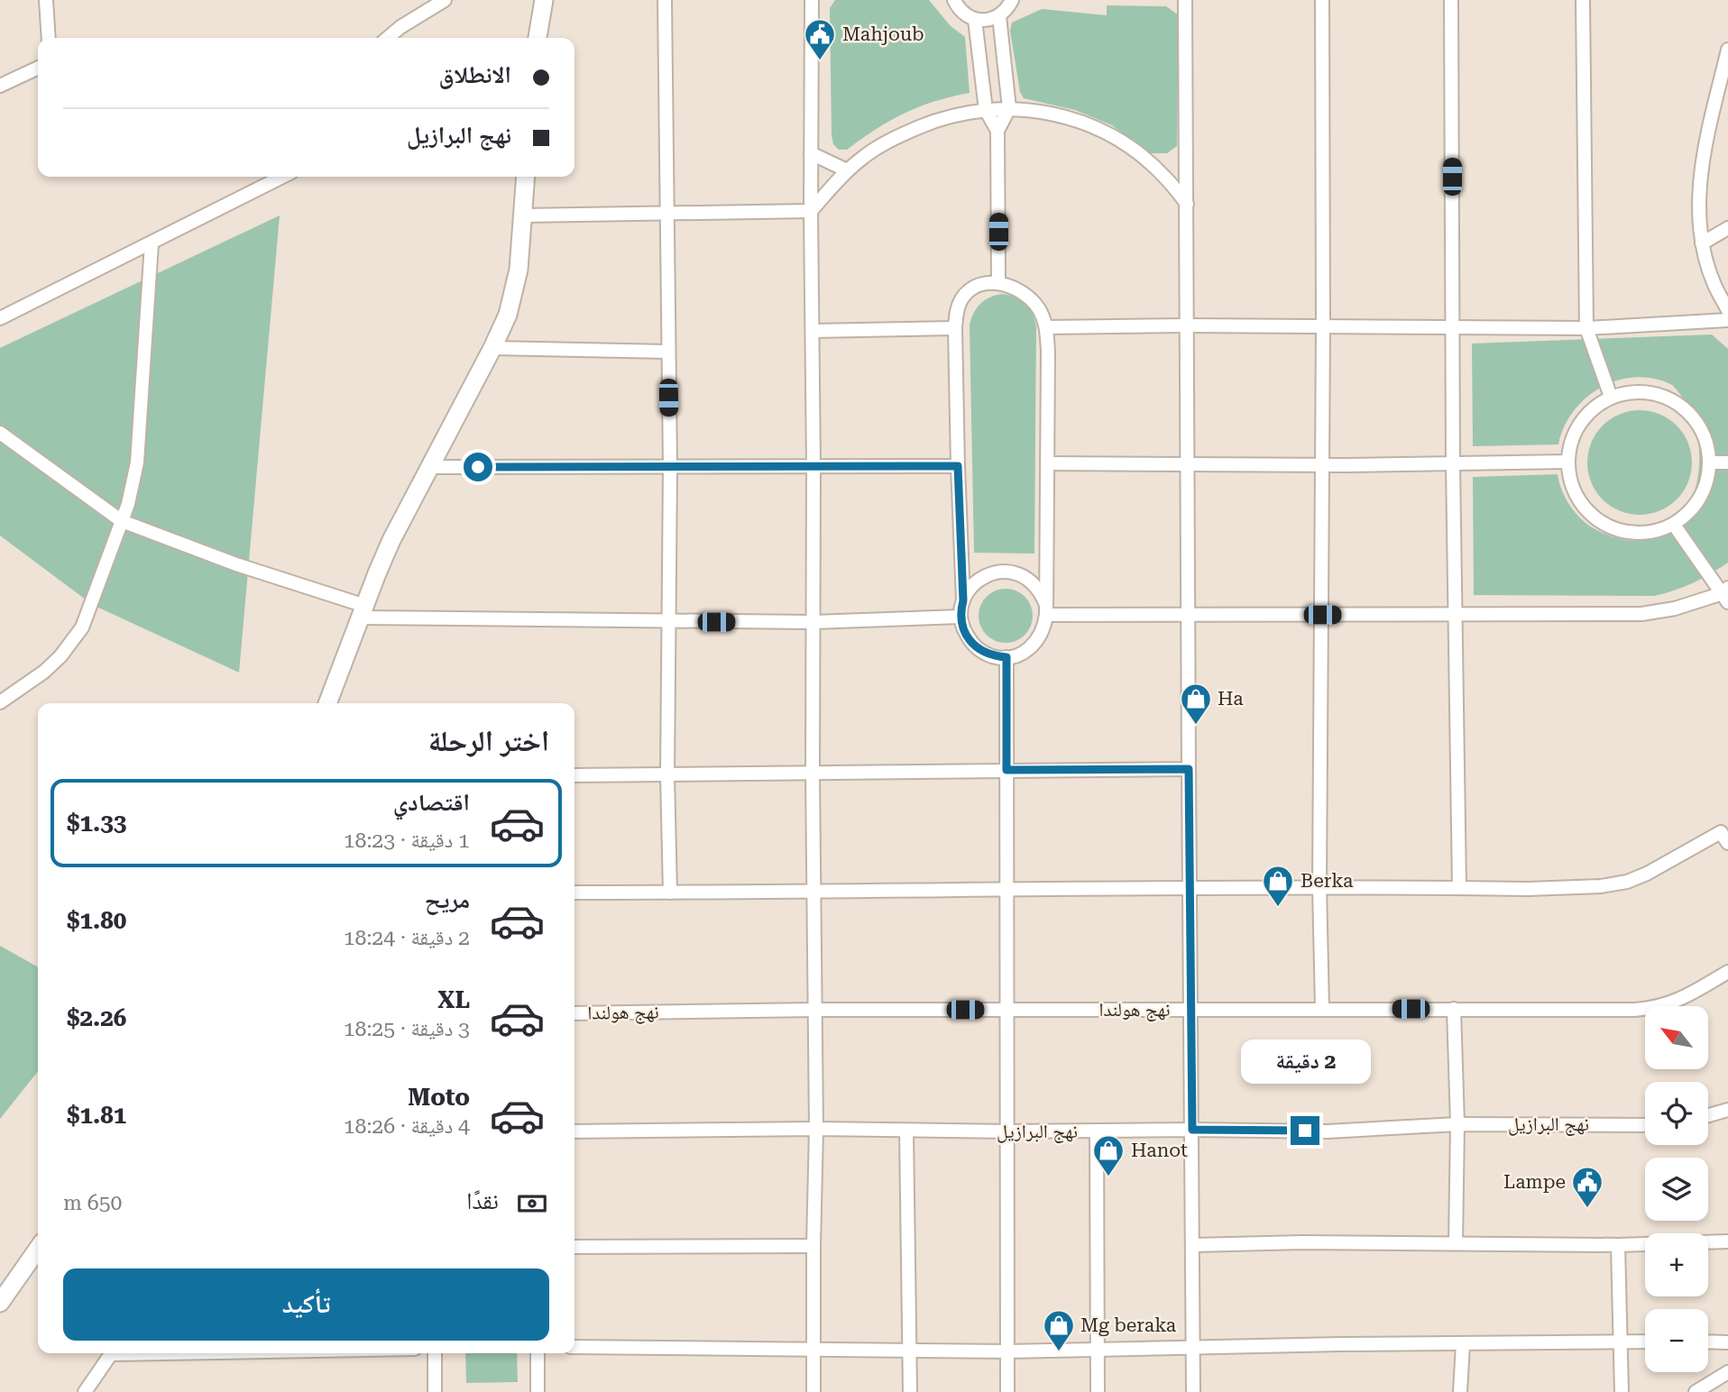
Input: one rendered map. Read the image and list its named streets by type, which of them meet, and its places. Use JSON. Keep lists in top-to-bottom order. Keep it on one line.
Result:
{"streets":{"street":["نهج هولندا","نهج البرازيل"]},"places":{"public building":["Mahjoub","Lampe"],"shop":["Ha","Berka","Hanot","Mg beraka"]},"north":"top left","page":{"banner":["الانطلاق","نهج البرازيل"],"heading":"اختر الرحلة","list":[{"name":"اقتصادي","note":"1 دقيقة · 18:23","value":"$1.33"},{"name":"مريح","note":"2 دقيقة · 18:24","value":"$1.80"},{"name":"XL","note":"3 دقيقة · 18:25","value":"$2.26"},{"name":"Moto","note":"4 دقيقة · 18:26","value":"$1.81"}],"map_buttons":["+","−"],"bubble":"2 دقيقة","pay":["نقدًا","650 m"],"buttons":"تأكيد"}}
